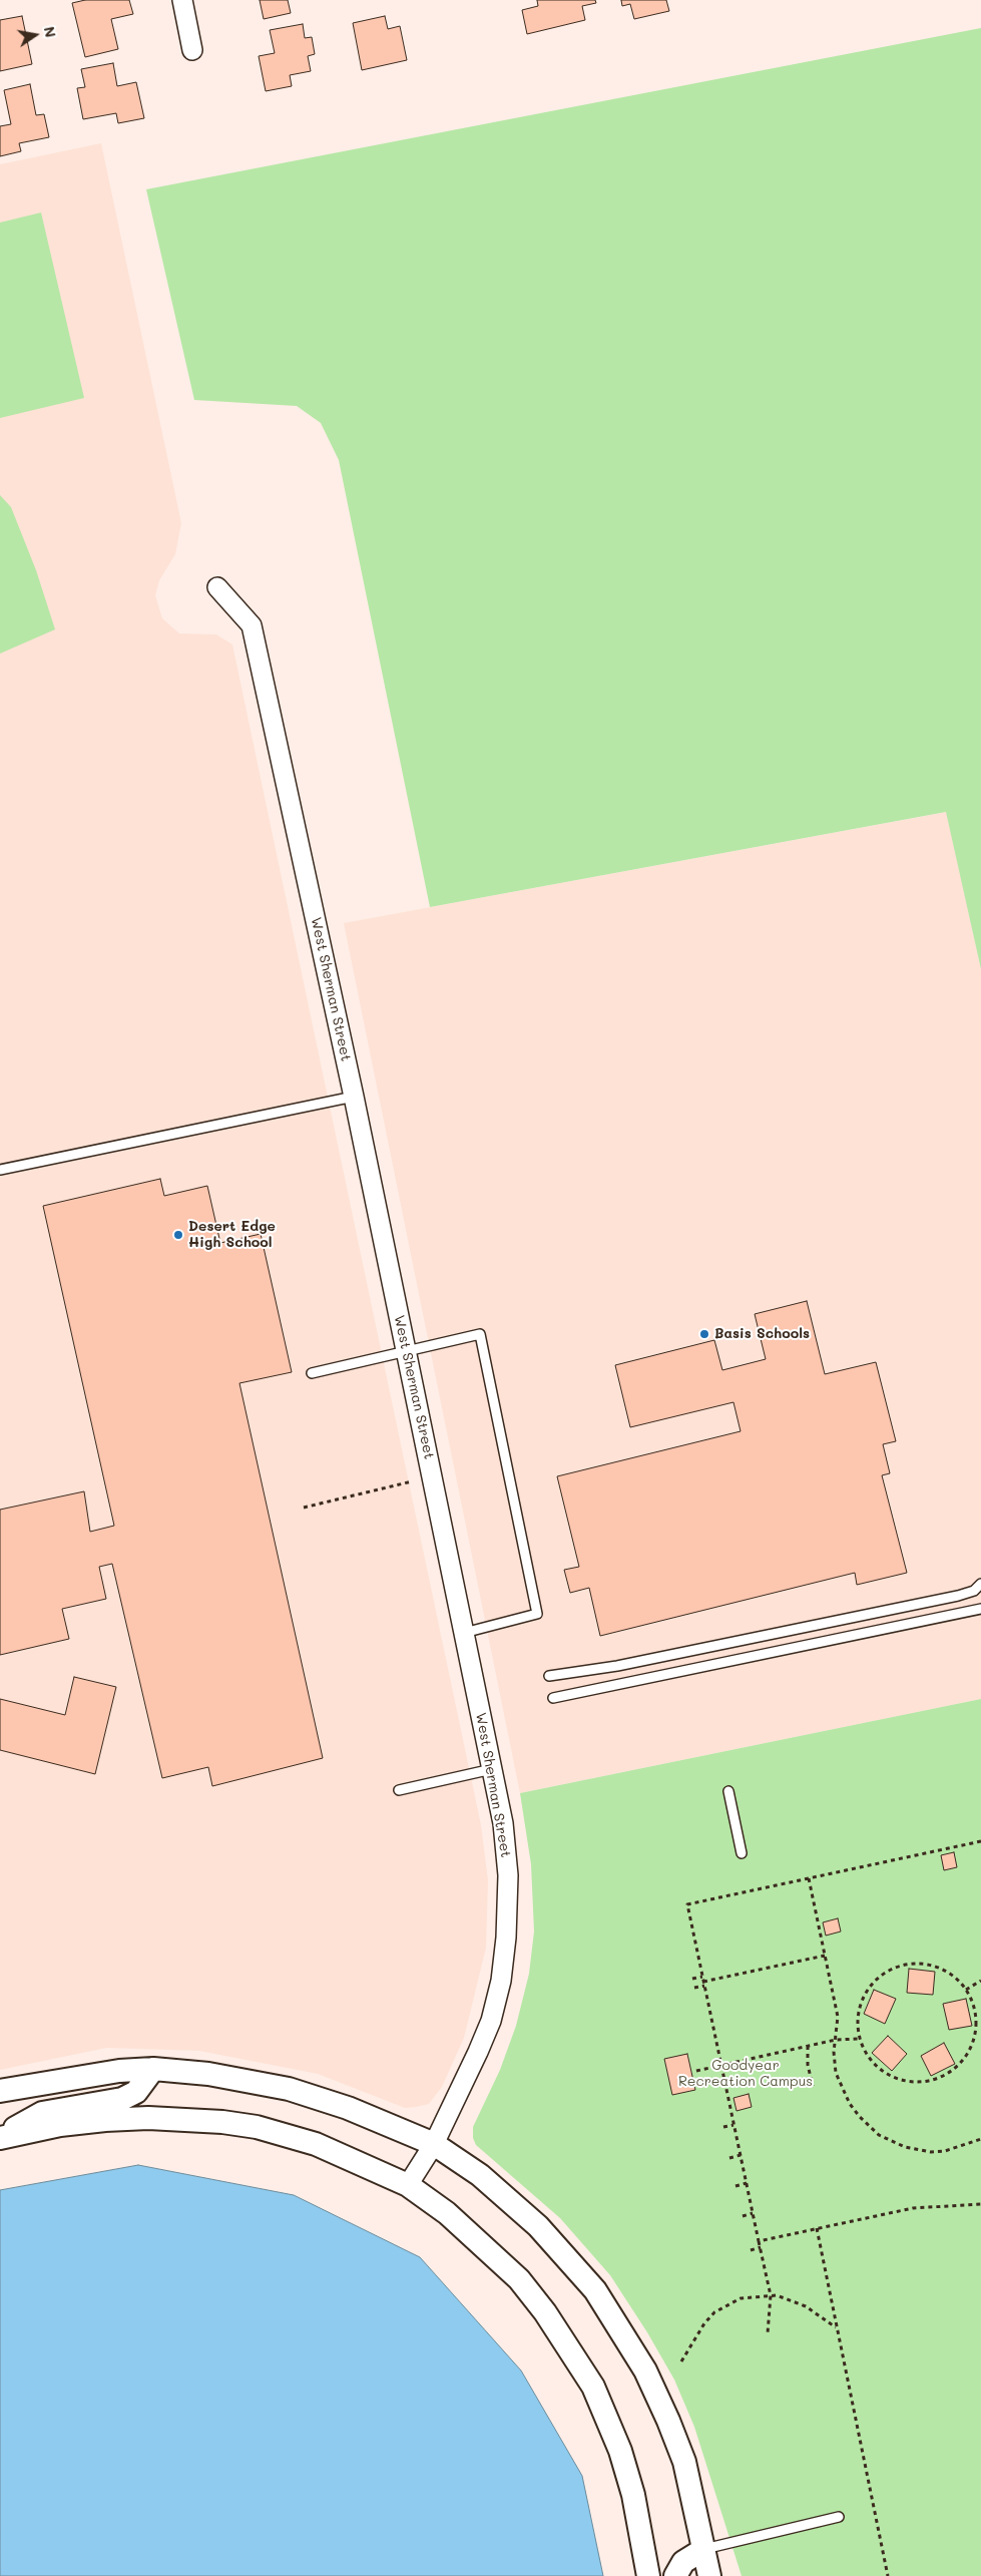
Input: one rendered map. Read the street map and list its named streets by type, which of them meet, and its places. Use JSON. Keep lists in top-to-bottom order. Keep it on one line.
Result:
{"streets":{"street":["West Sherman Street"]},"parks":["Goodyear Recreation Campus"],"places":["Desert Edge High School","Basis Schools"],"north":"right"}
